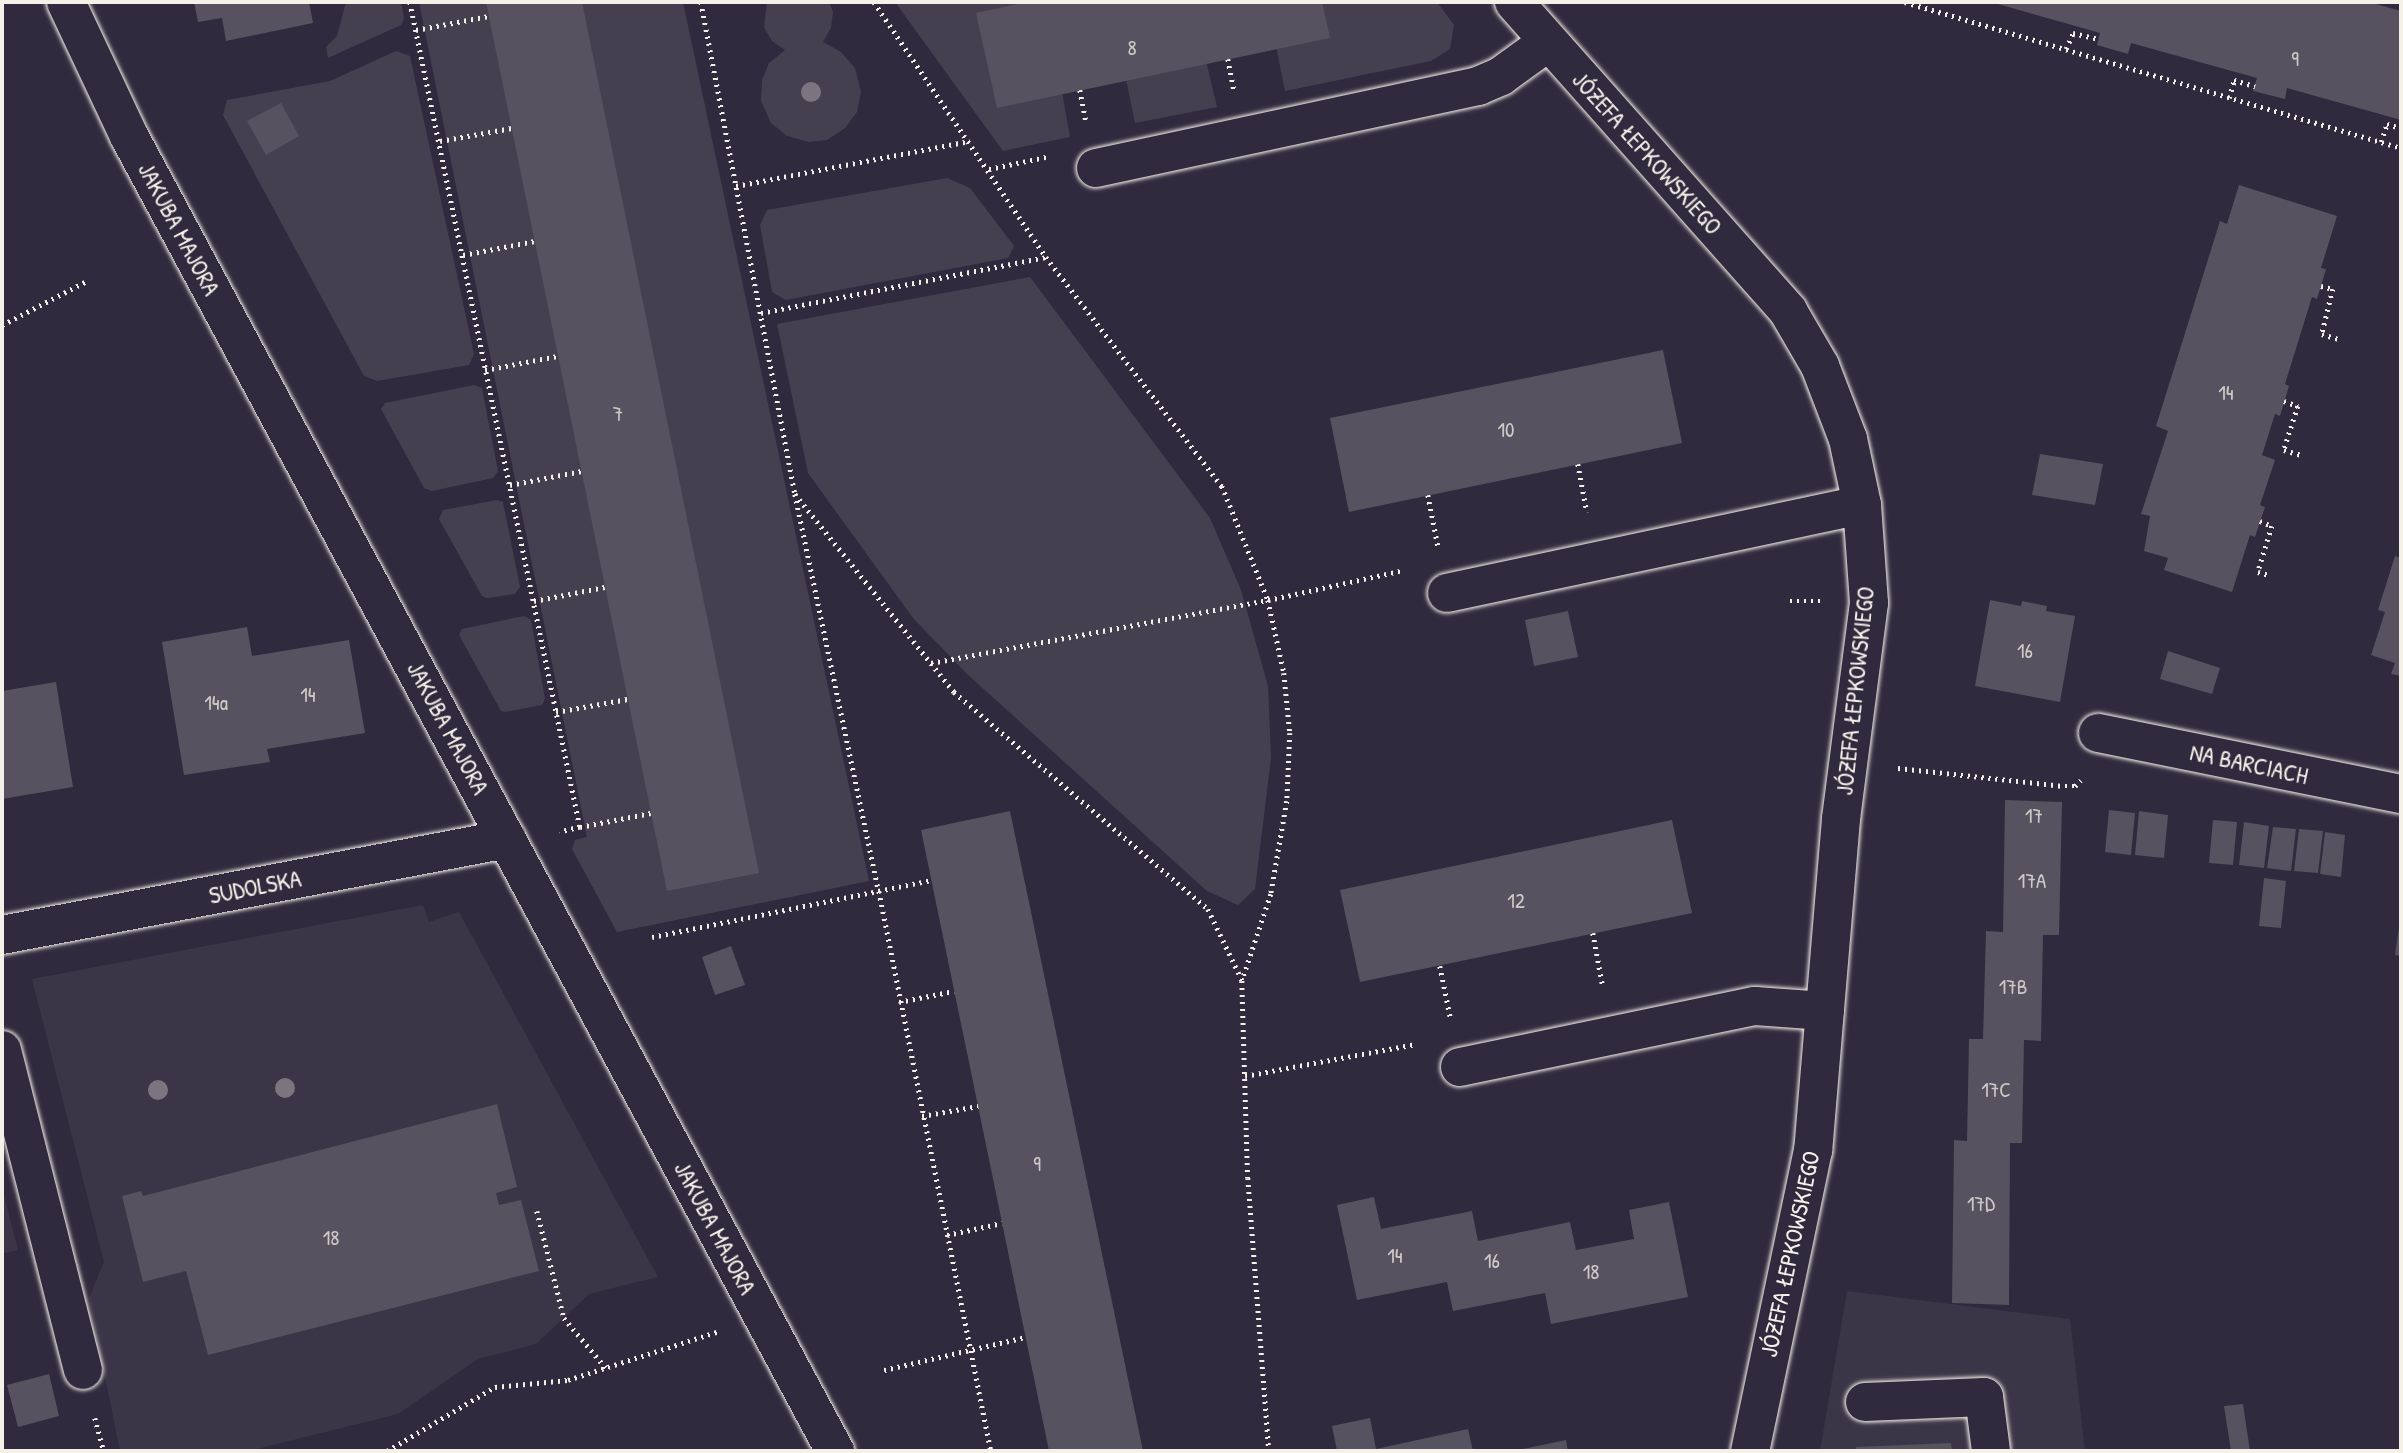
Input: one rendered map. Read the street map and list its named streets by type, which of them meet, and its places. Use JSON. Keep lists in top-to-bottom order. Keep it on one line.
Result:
{"streets":{"street":["JÓZEFA ŁEPKOWSKIEGO","JAKUBA MAJORA","NA BARCIACH","SUDOLSKA"]},"crossings":[["JAKUBA MAJORA","SUDOLSKA"]],"house_numbers":["8","9","14","7","10","16","14","14a","17","17A","12","17B","17C","9","17D","18","14","16","18"]}
